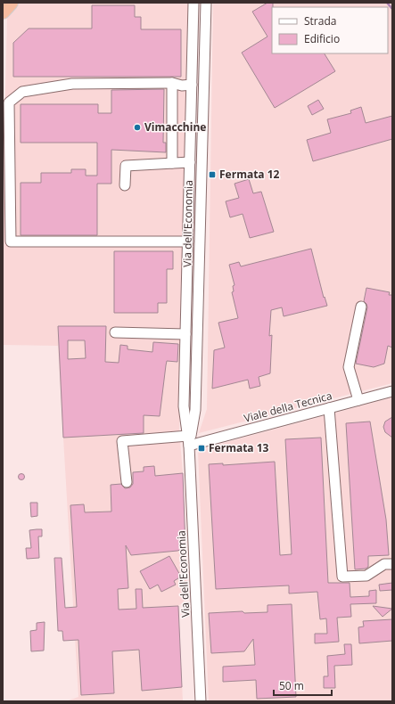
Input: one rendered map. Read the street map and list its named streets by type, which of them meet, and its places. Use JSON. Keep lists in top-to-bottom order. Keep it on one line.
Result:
{"streets":{"street":["Via dell'Economia","Viale della Tecnica"]},"crossings":[["Via dell'Economia","Viale della Tecnica"]],"places":{"other":["Vimacchine"],"transit":["Fermata 12","Fermata 13"]},"legend":["Strada","Edificio"],"scale_bar":"50 m"}
